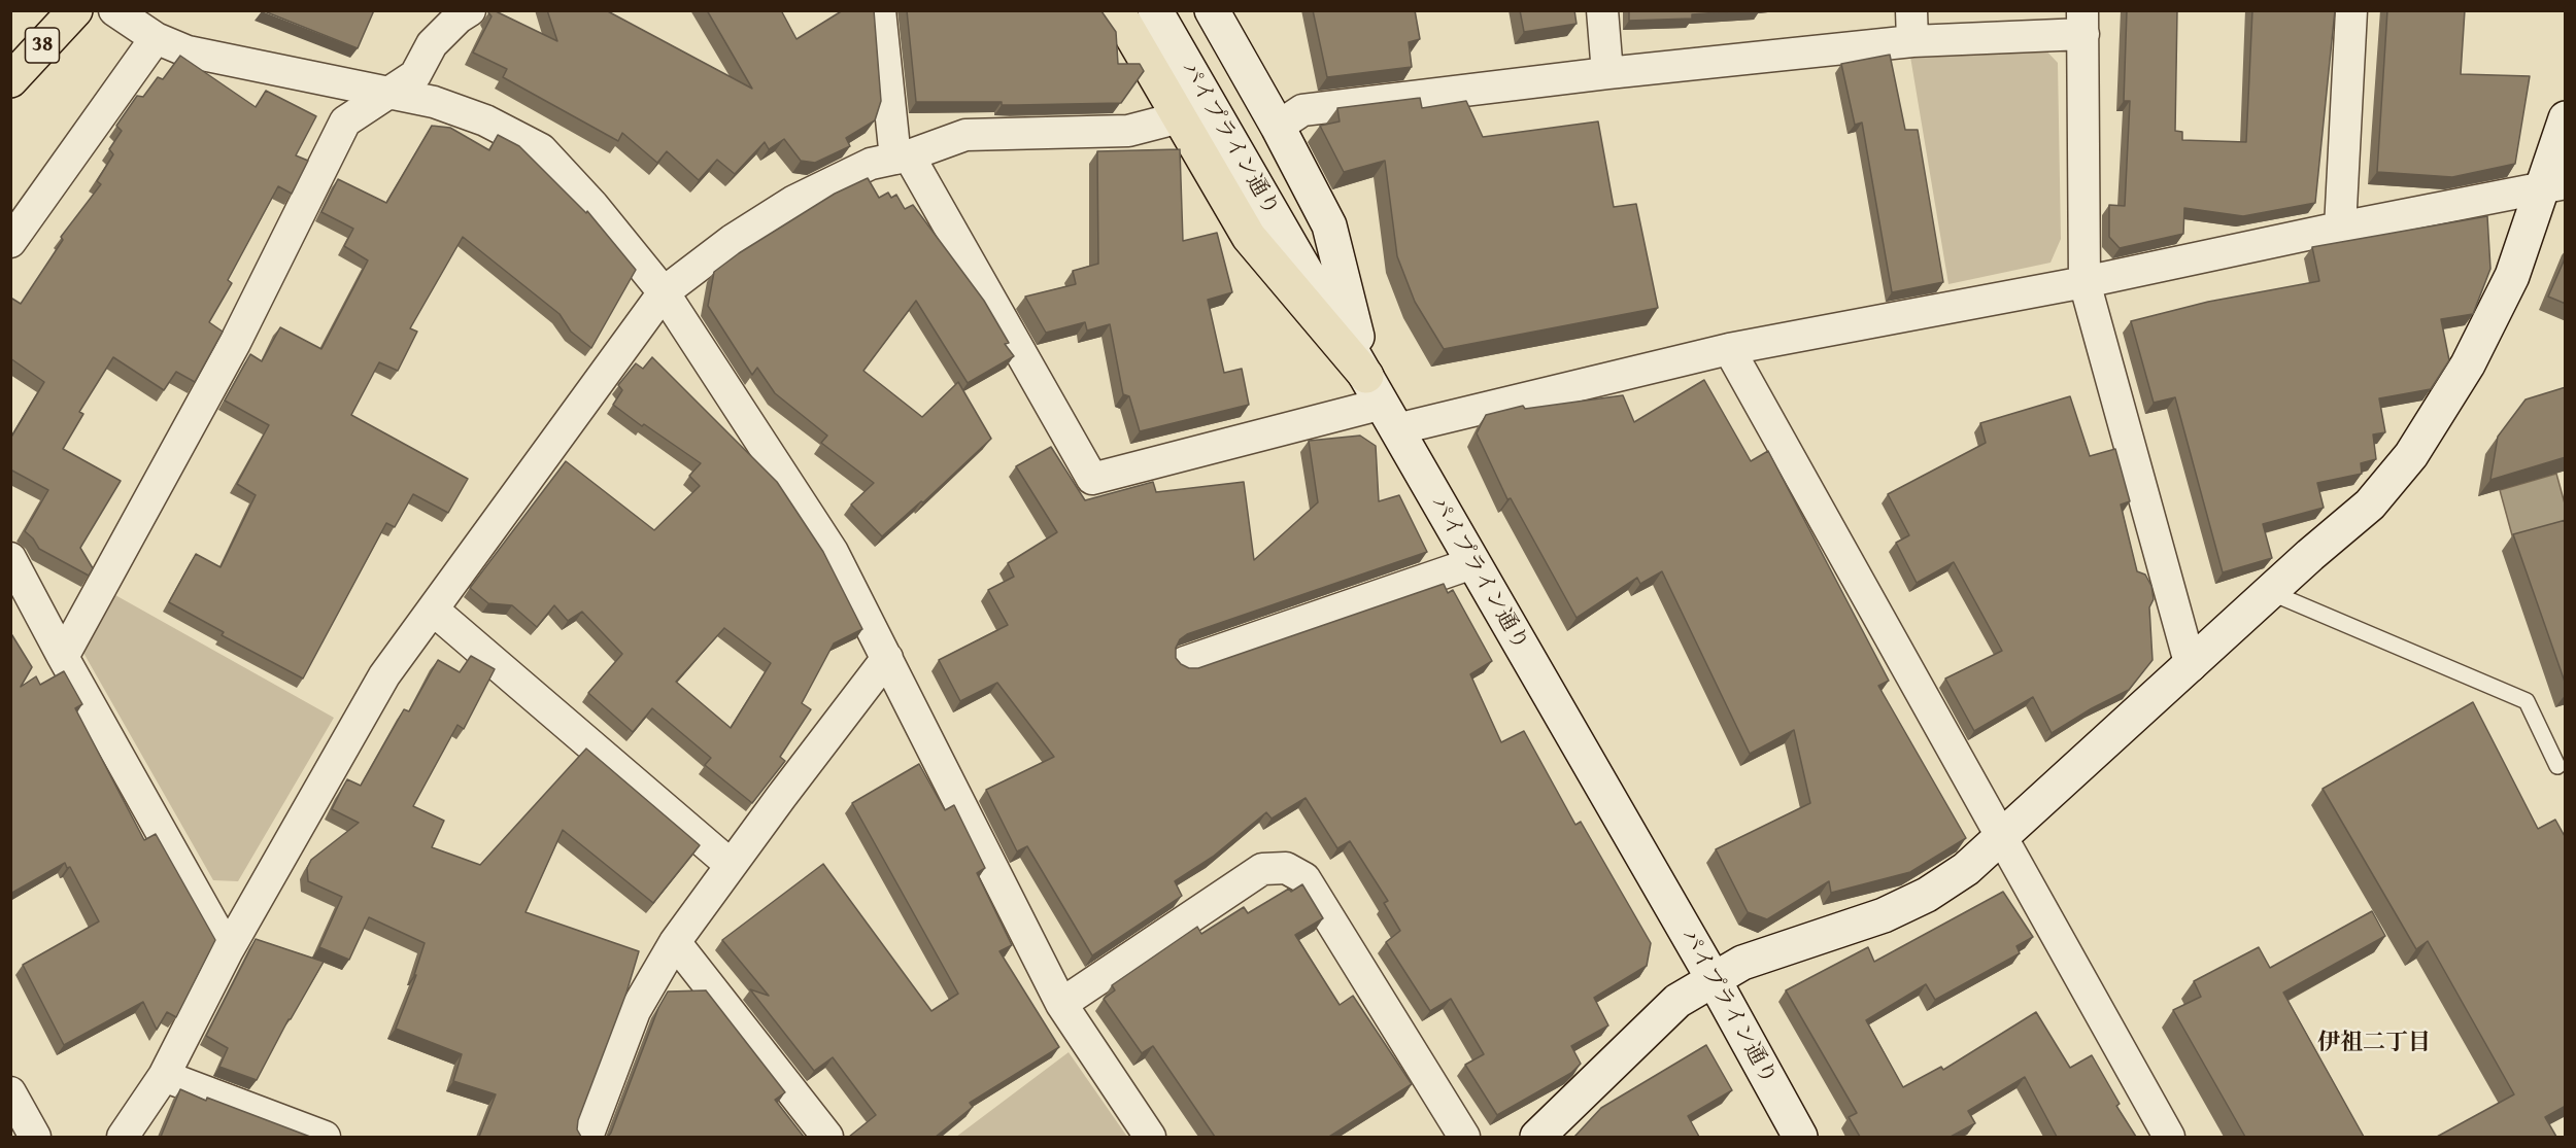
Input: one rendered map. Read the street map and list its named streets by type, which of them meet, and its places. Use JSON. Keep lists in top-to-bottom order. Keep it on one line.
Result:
{"streets":{"main road":["38","パイプライン通り"]},"districts":["伊祖二丁目"]}
